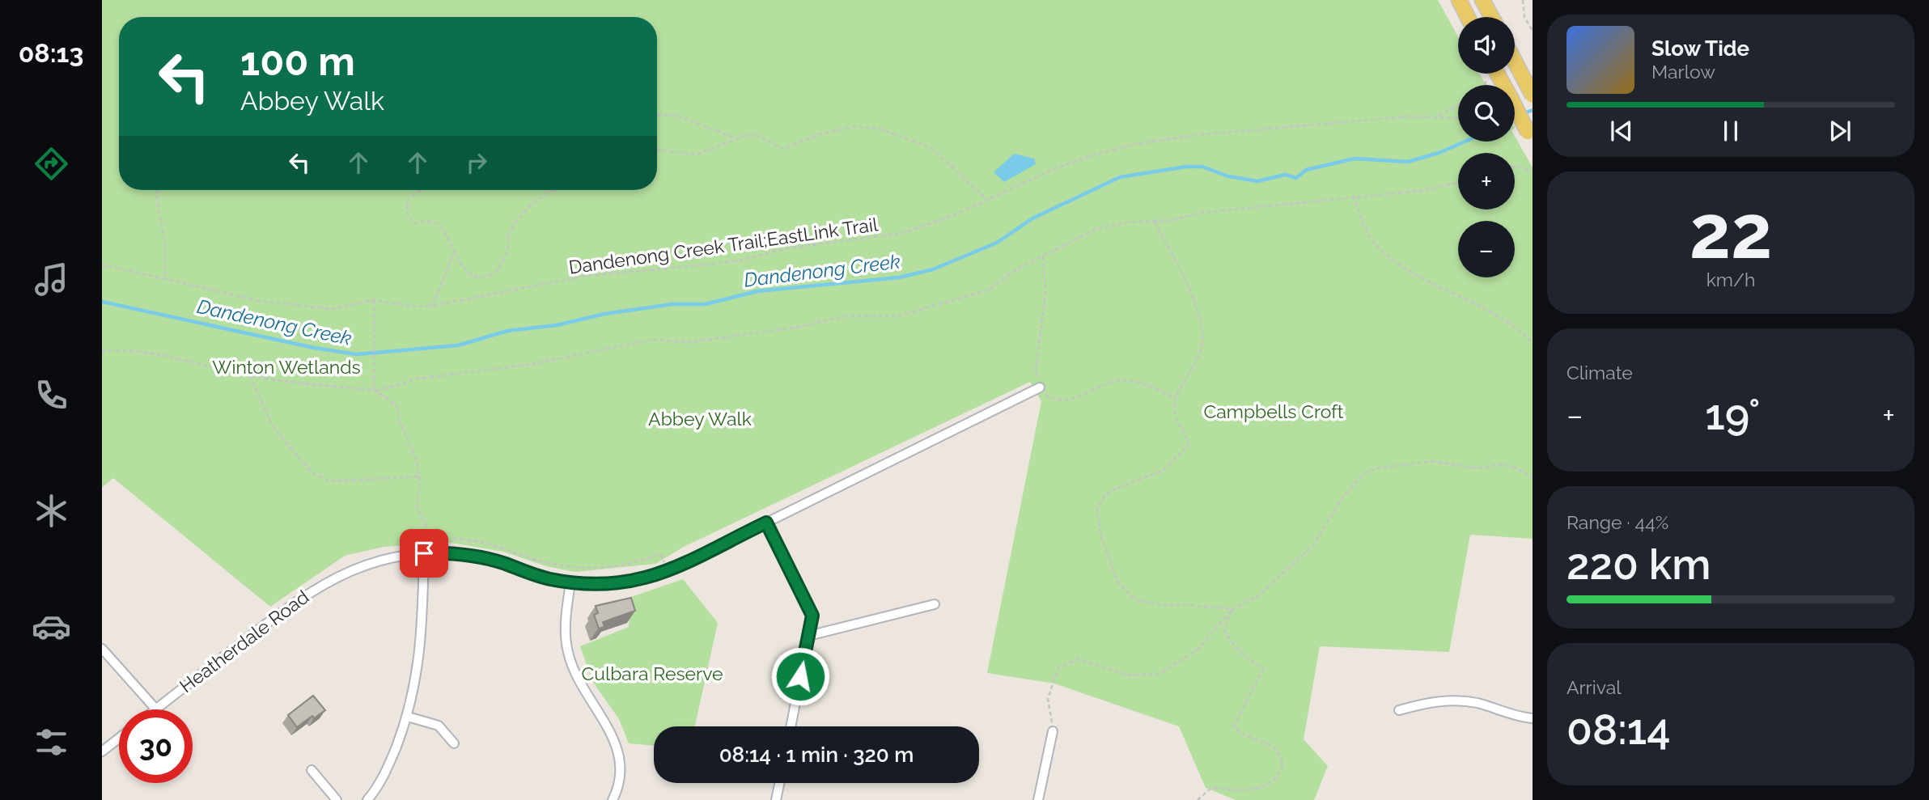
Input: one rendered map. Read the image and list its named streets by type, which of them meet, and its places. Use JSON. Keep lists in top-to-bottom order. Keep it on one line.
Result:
{"streets":{"street":["Heatherdale Road"],"path":["Dandenong Creek Trail;EastLink Trail"]},"water":["Dandenong Creek"],"parks":["Winton Wetlands","Campbells Croft","Abbey Walk","Culbara Reserve"],"page":{"tabs":"08:13","map_buttons":["+","−"],"turn":["100 m","Abbey Walk"],"song":["Slow Tide","Marlow"],"tile":[["22","km/h"],"Climate",["Range · 44%","220 km"],["Arrival","08:14"]],"heat":["−","19°","+"],"limit":"30","trip":"08:14 · 1 min · 320 m"}}
